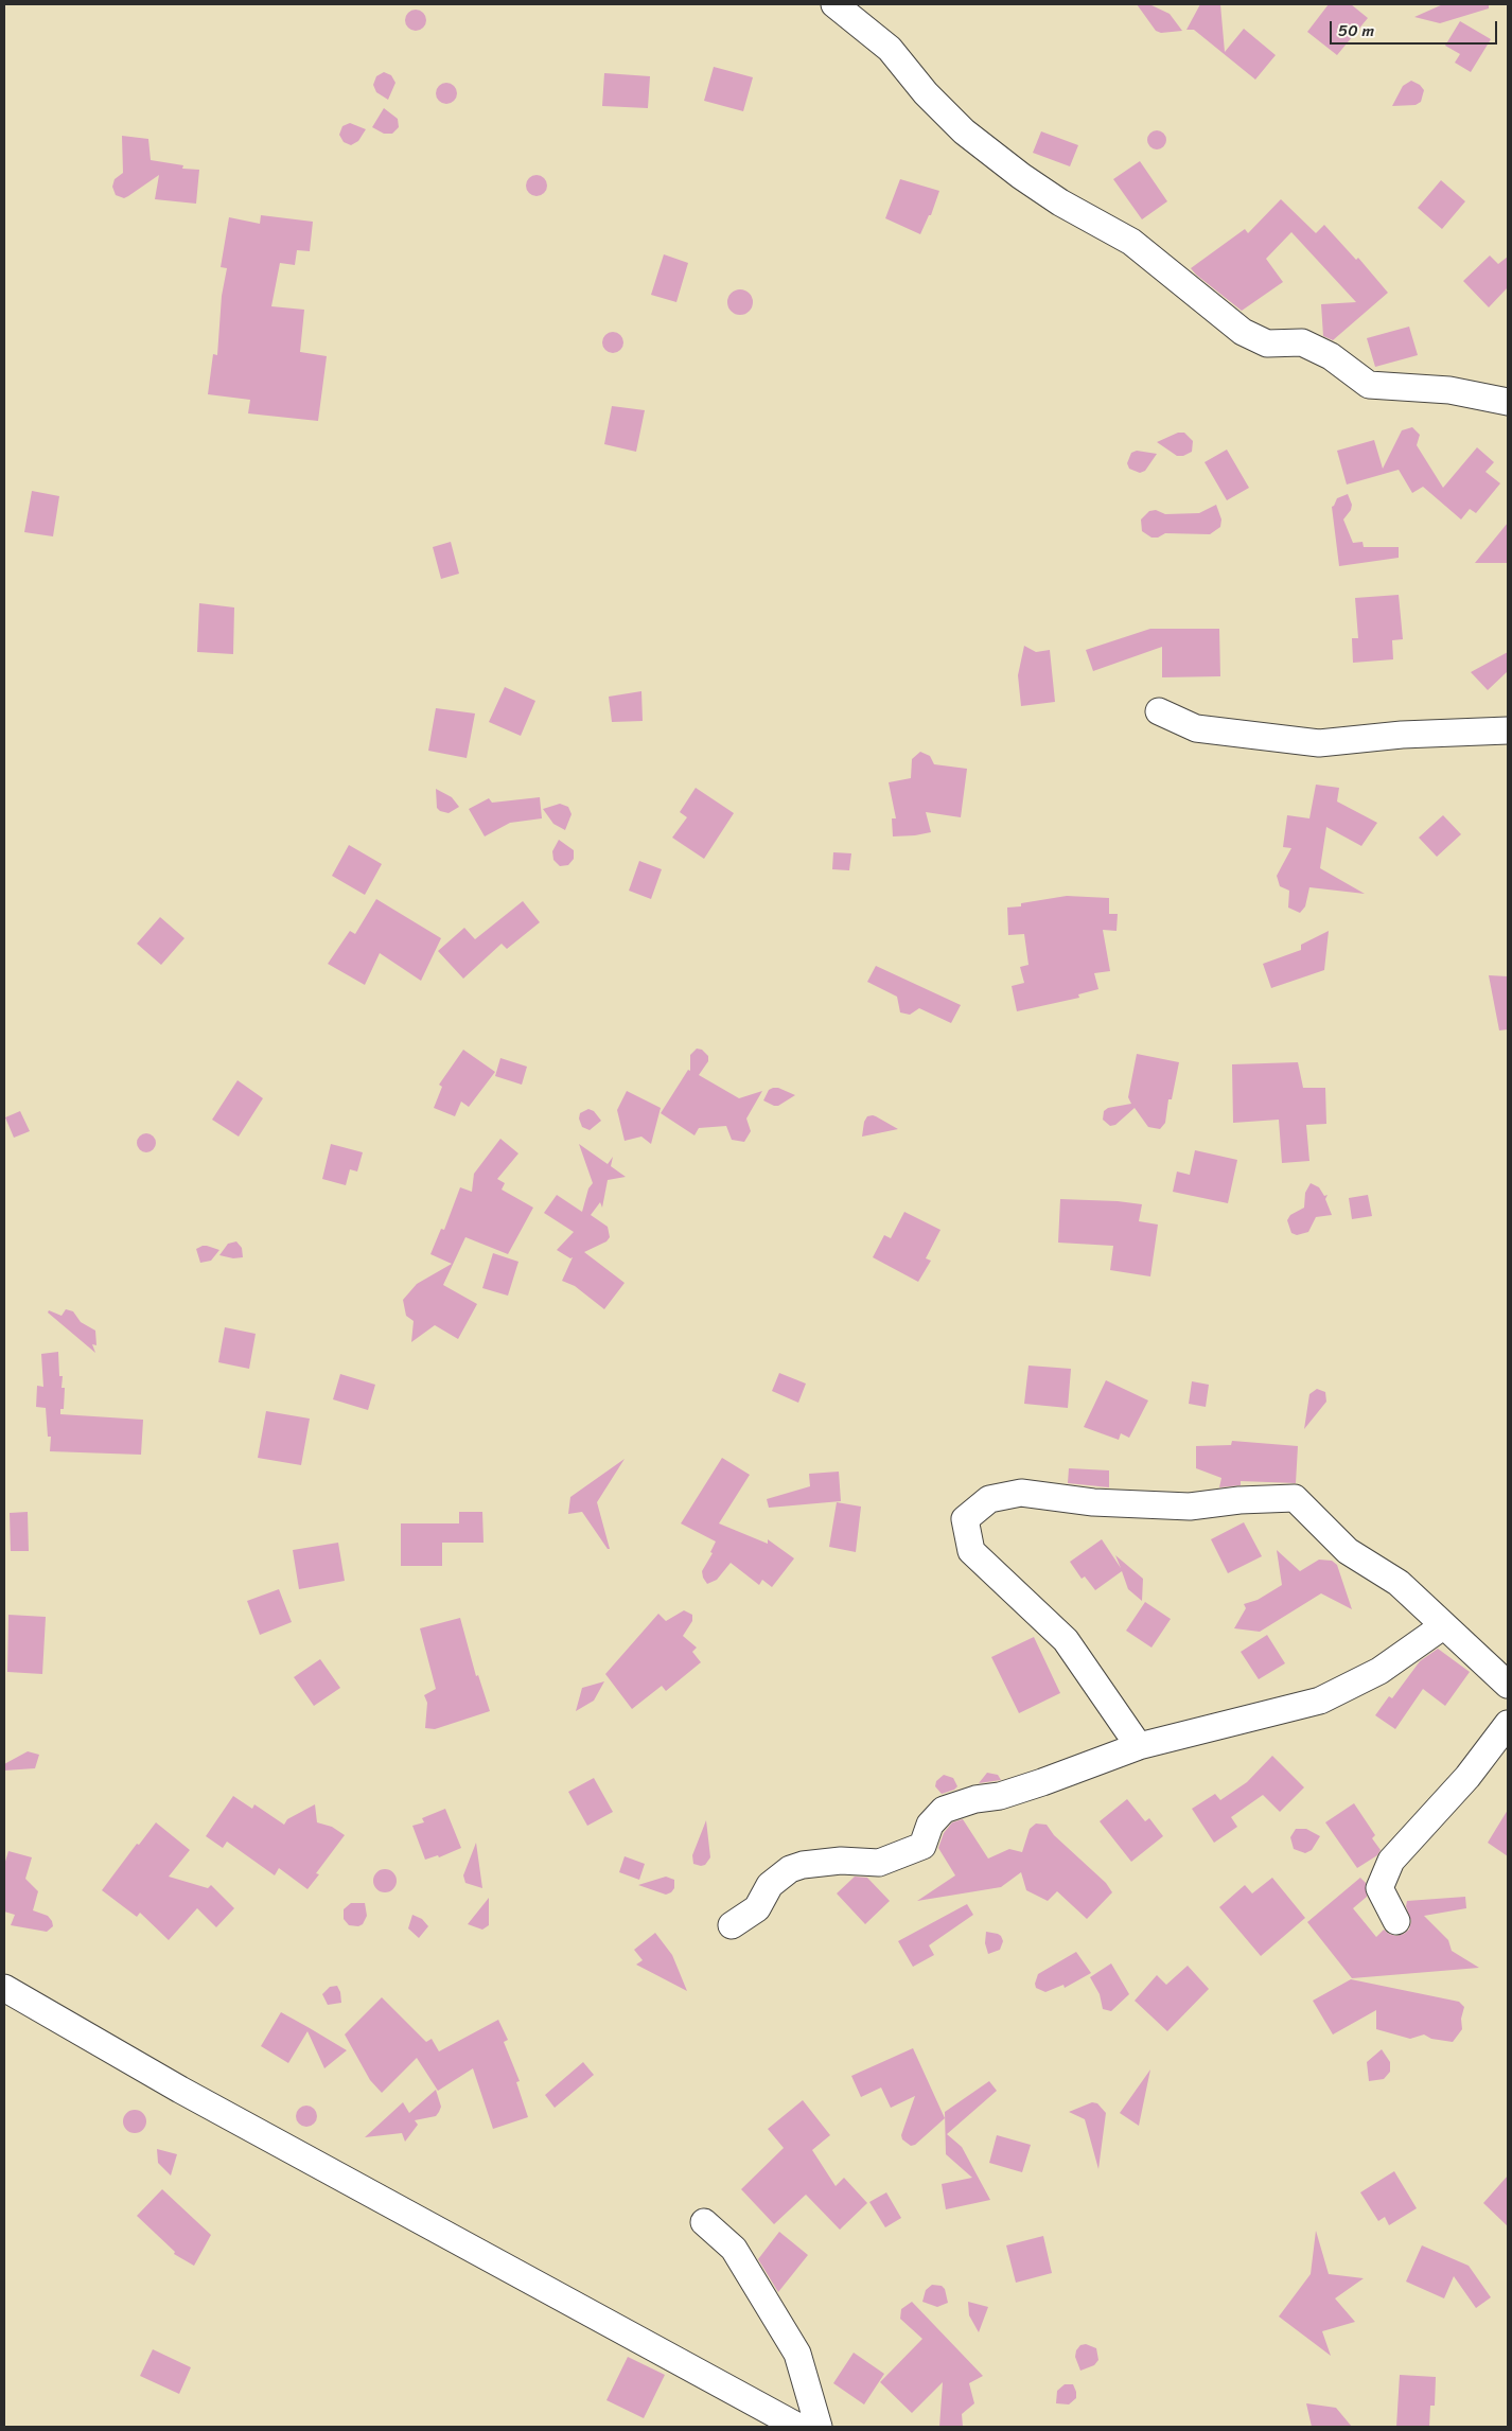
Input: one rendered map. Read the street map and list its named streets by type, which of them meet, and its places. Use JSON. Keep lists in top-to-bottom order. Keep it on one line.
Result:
{"scale_bar":"50 m"}
